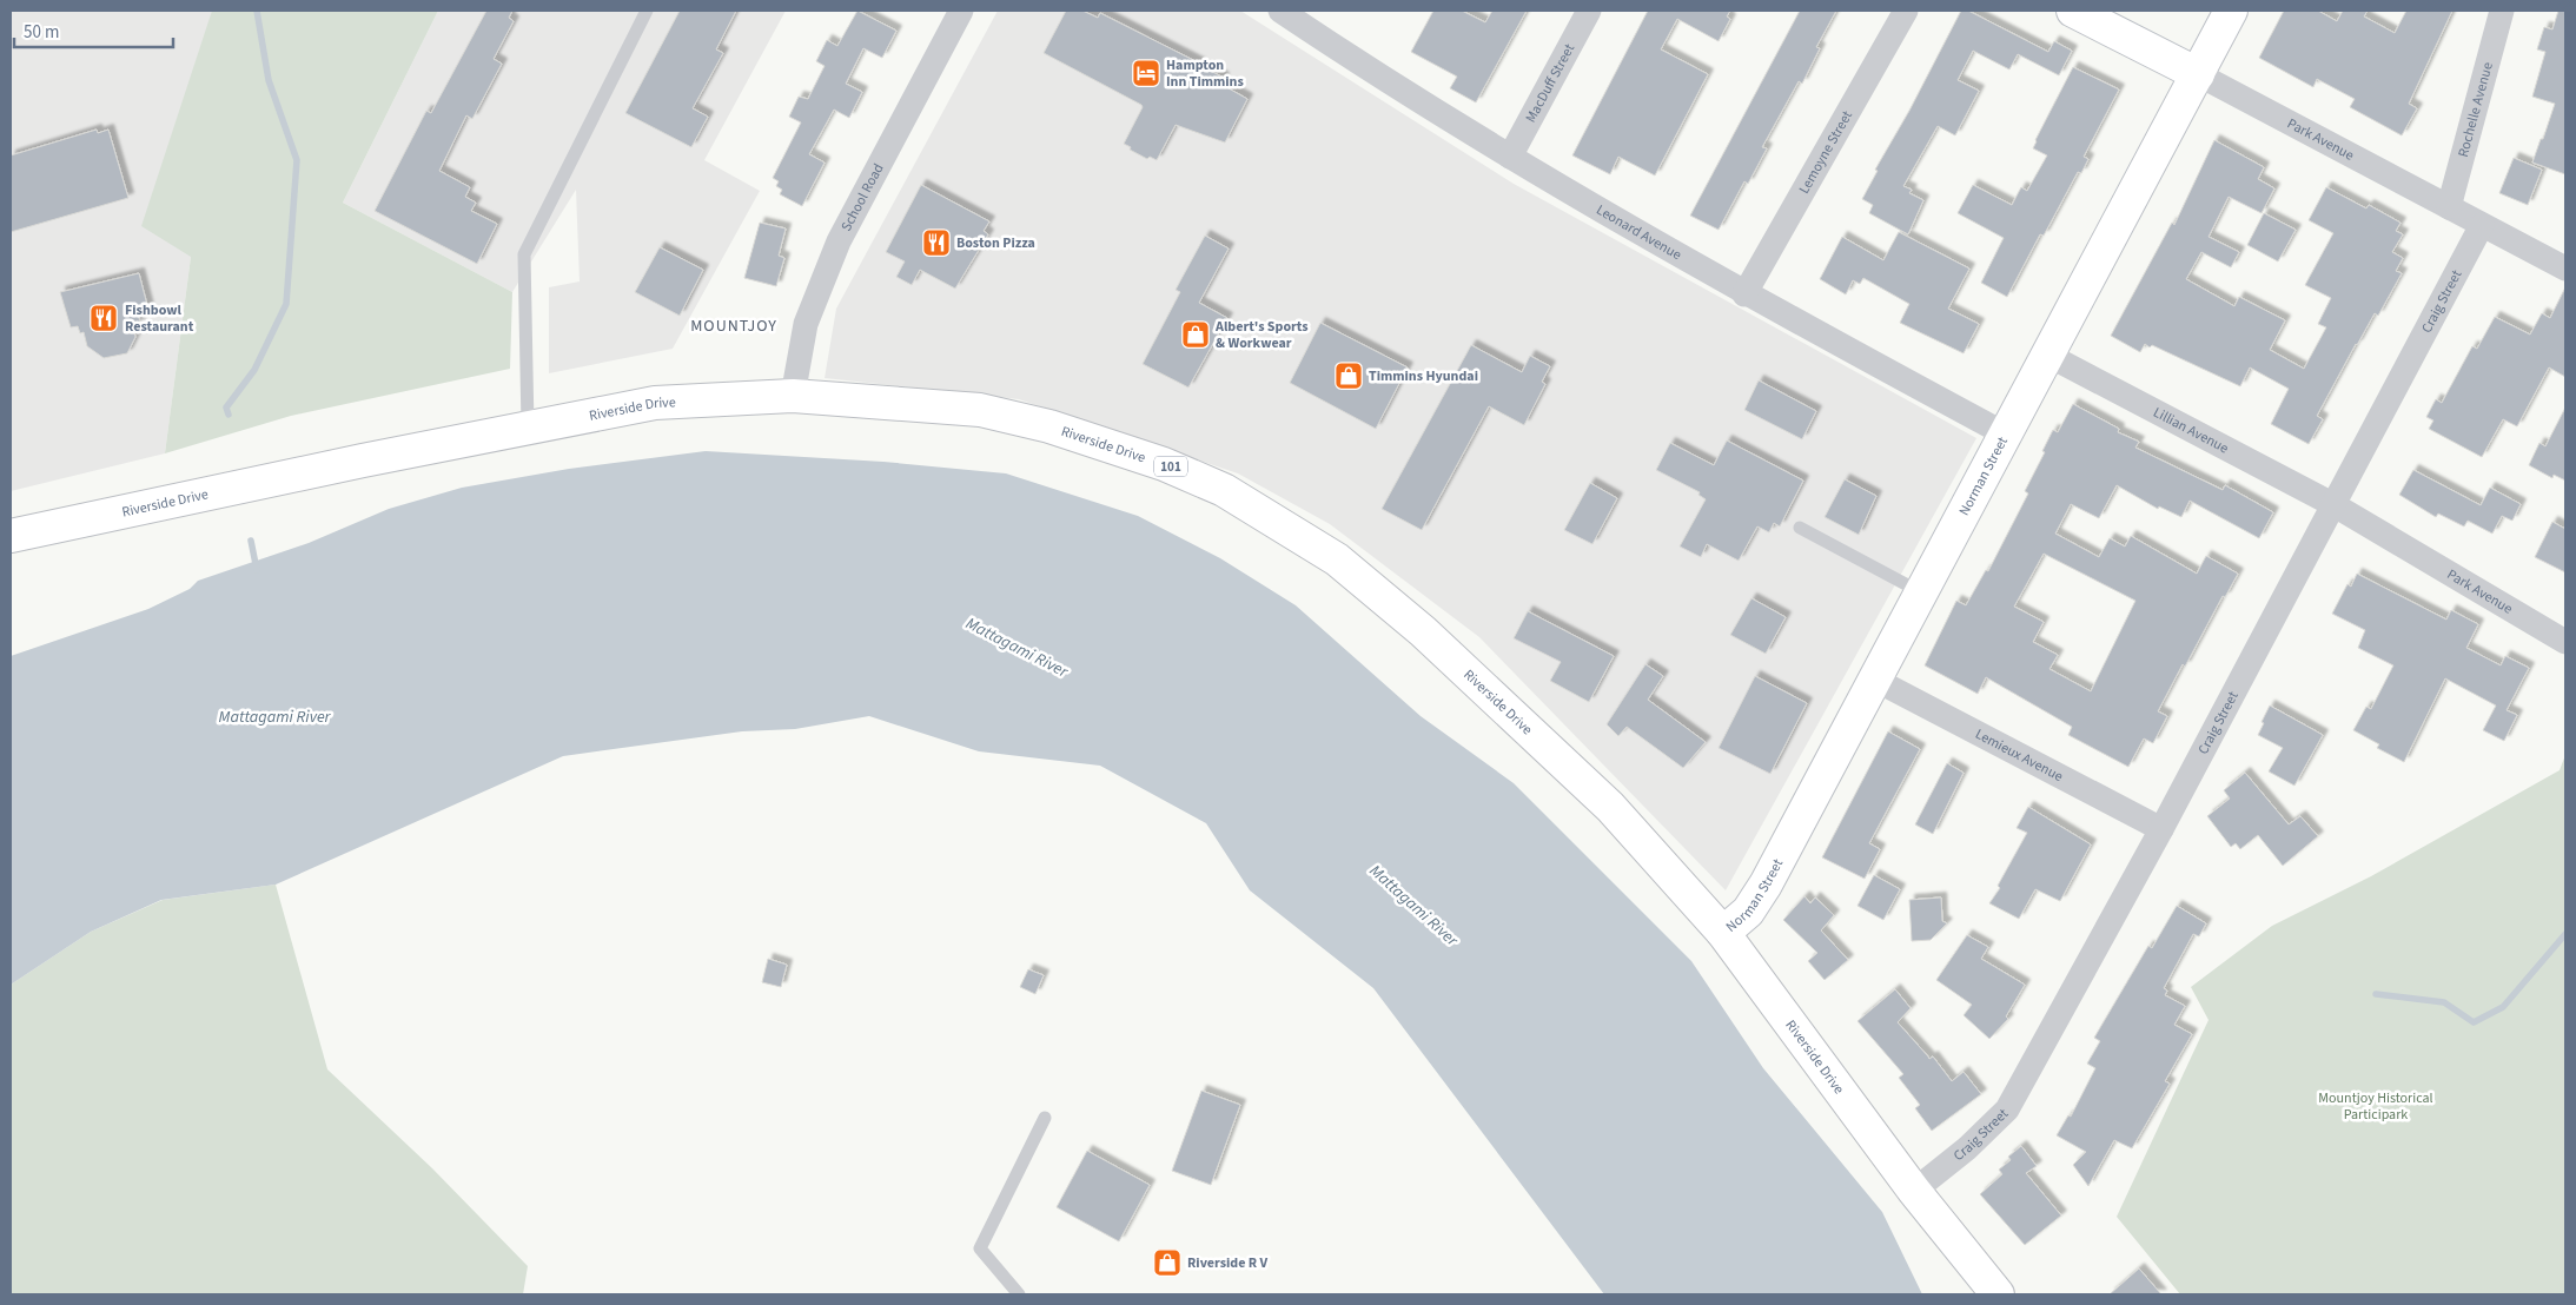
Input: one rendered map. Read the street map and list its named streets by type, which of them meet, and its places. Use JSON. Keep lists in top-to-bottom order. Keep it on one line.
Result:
{"streets":{"main road":["Park Avenue","Riverside Drive","101","Norman Street"],"street":["MacDuff Street","Rochelle Avenue","Lemoyne Street","School Road","Leonard Avenue","Craig Street","Lillian Avenue","Lemieux Avenue"]},"crossings":[["MacDuff Street","Leonard Avenue"],["Rochelle Avenue","Park Avenue"],["Park Avenue","Craig Street"],["Park Avenue","Lillian Avenue"],["Park Avenue","Norman Street"],["Lemoyne Street","Leonard Avenue"],["School Road","Riverside Drive"],["Leonard Avenue","Norman Street"],["Craig Street","Riverside Drive"],["Craig Street","Lillian Avenue"],["Craig Street","Lemieux Avenue"],["Riverside Drive","Norman Street"],["Lillian Avenue","Norman Street"],["Norman Street","Lemieux Avenue"]],"districts":["MOUNTJOY"],"water":["Mattagami River"],"parks":["Mountjoy Historical Participark"],"places":{"hotel":["Hampton Inn Timmins"],"restaurant":["Boston Pizza","Fishbowl Restaurant"],"shop":["Albert's Sports & Workwear","Timmins Hyundai","Riverside R V"]},"scale_bar":"50 m"}
